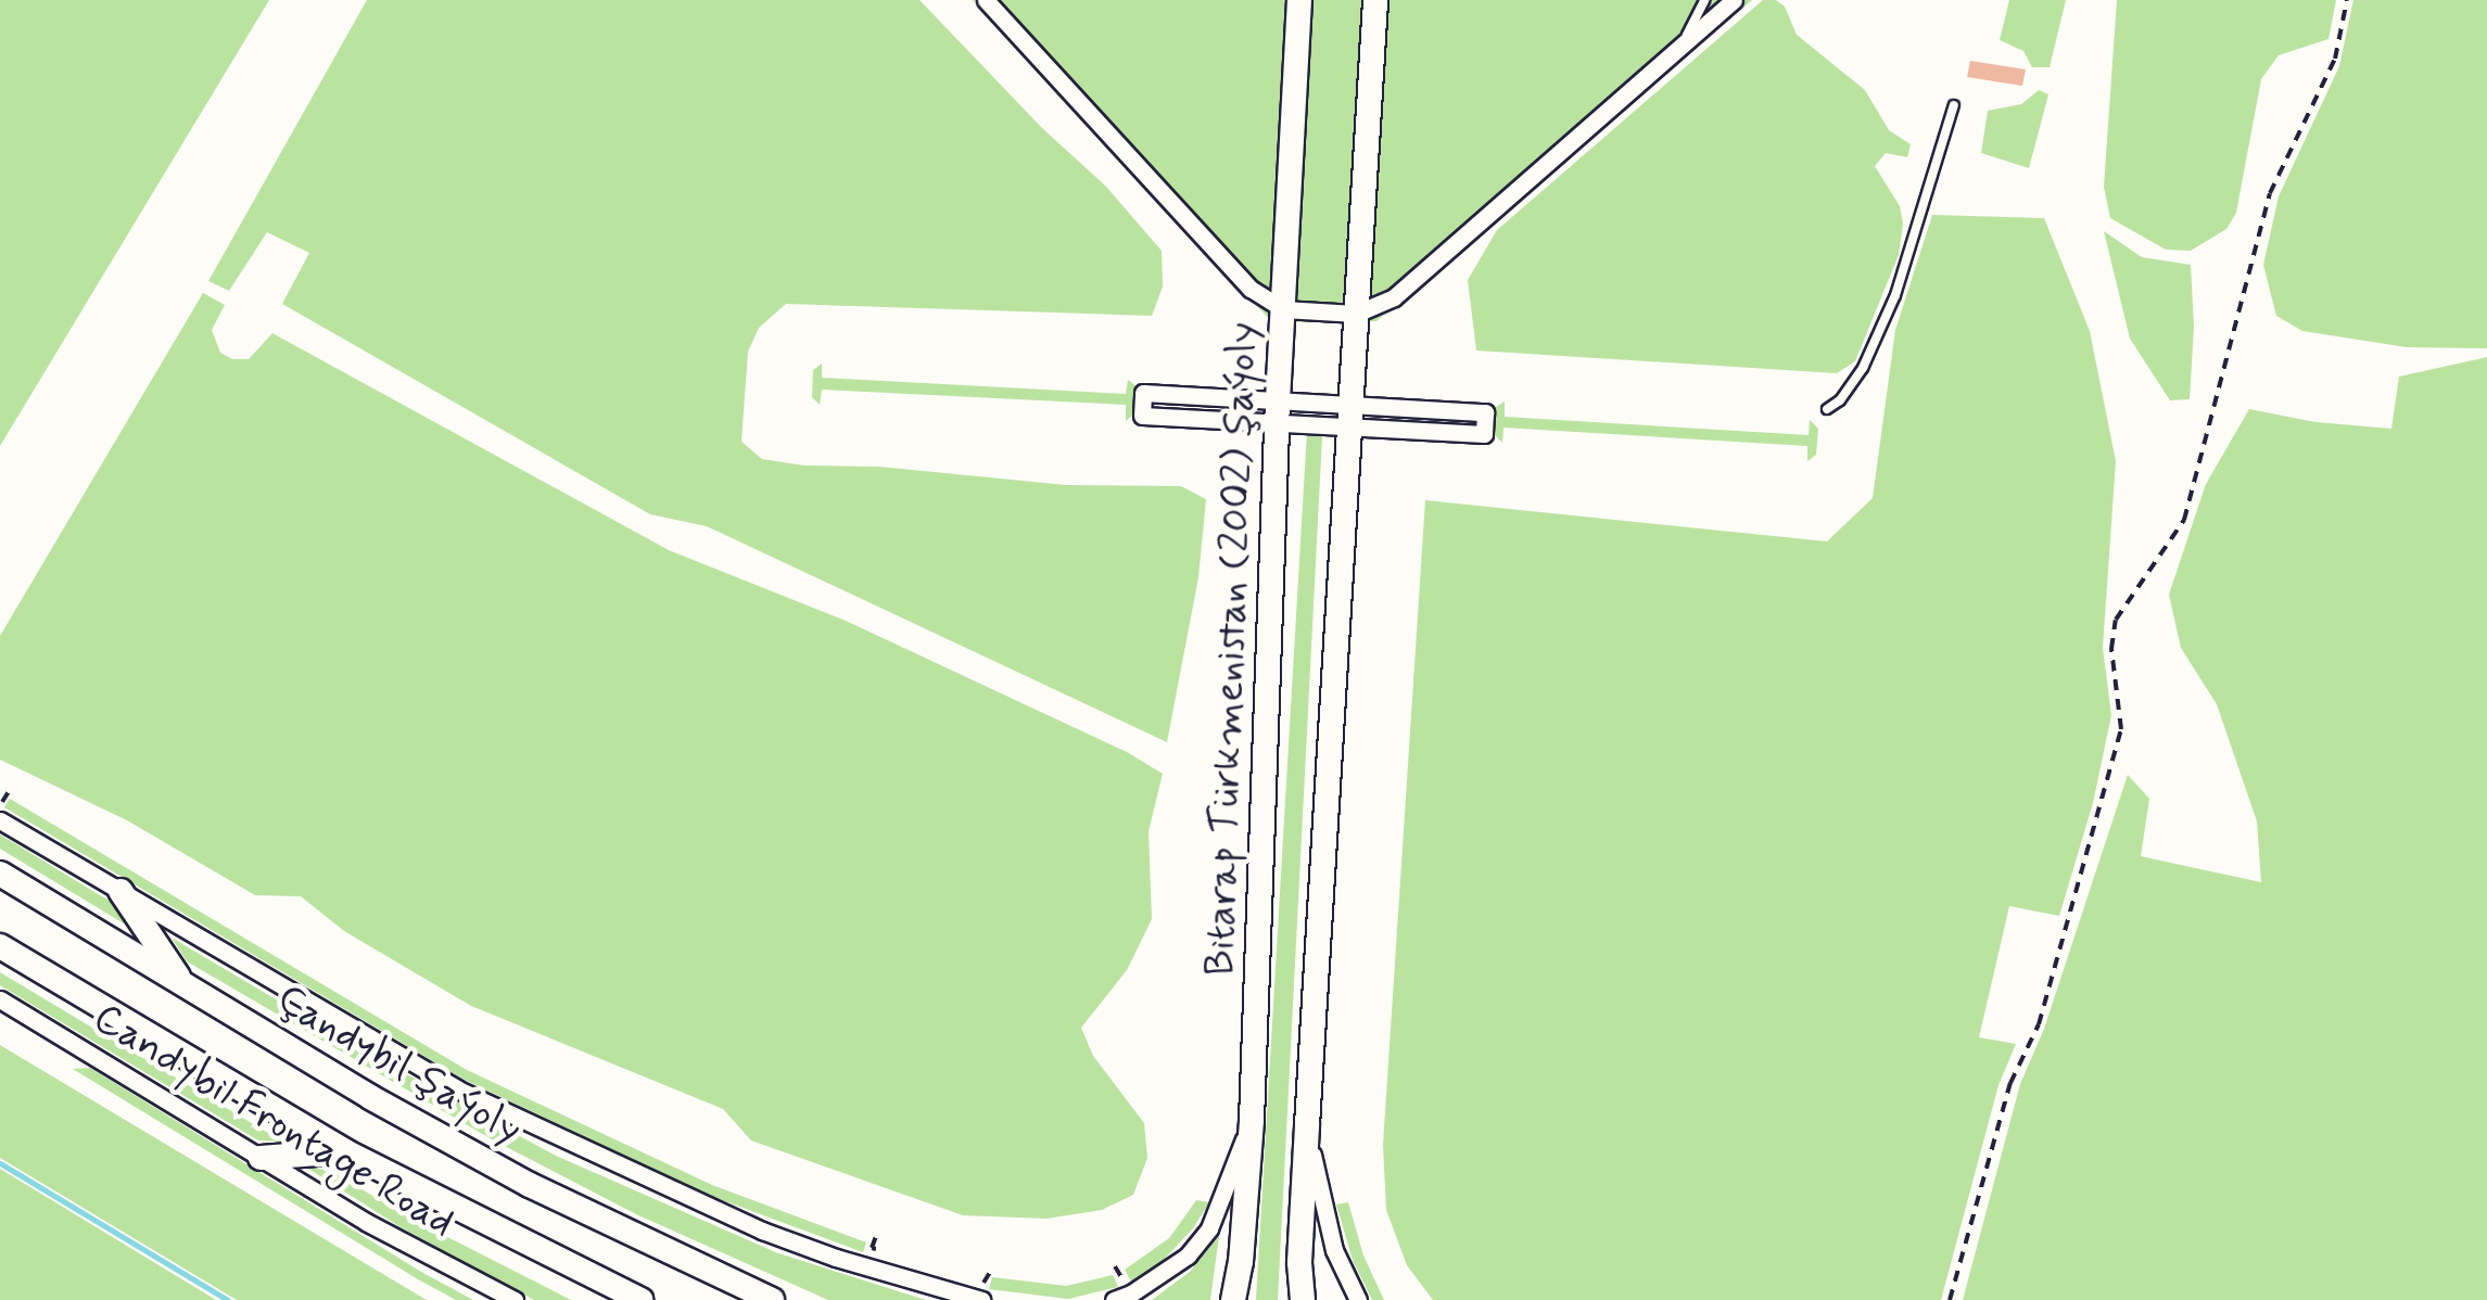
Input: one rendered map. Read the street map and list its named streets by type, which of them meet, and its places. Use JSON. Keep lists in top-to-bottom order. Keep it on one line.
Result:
{"streets":{"street":["Bitarap Türkmenistan (2002) şaýoly","Çandybil şaýoly","Candybil Frontage Road"]}}
